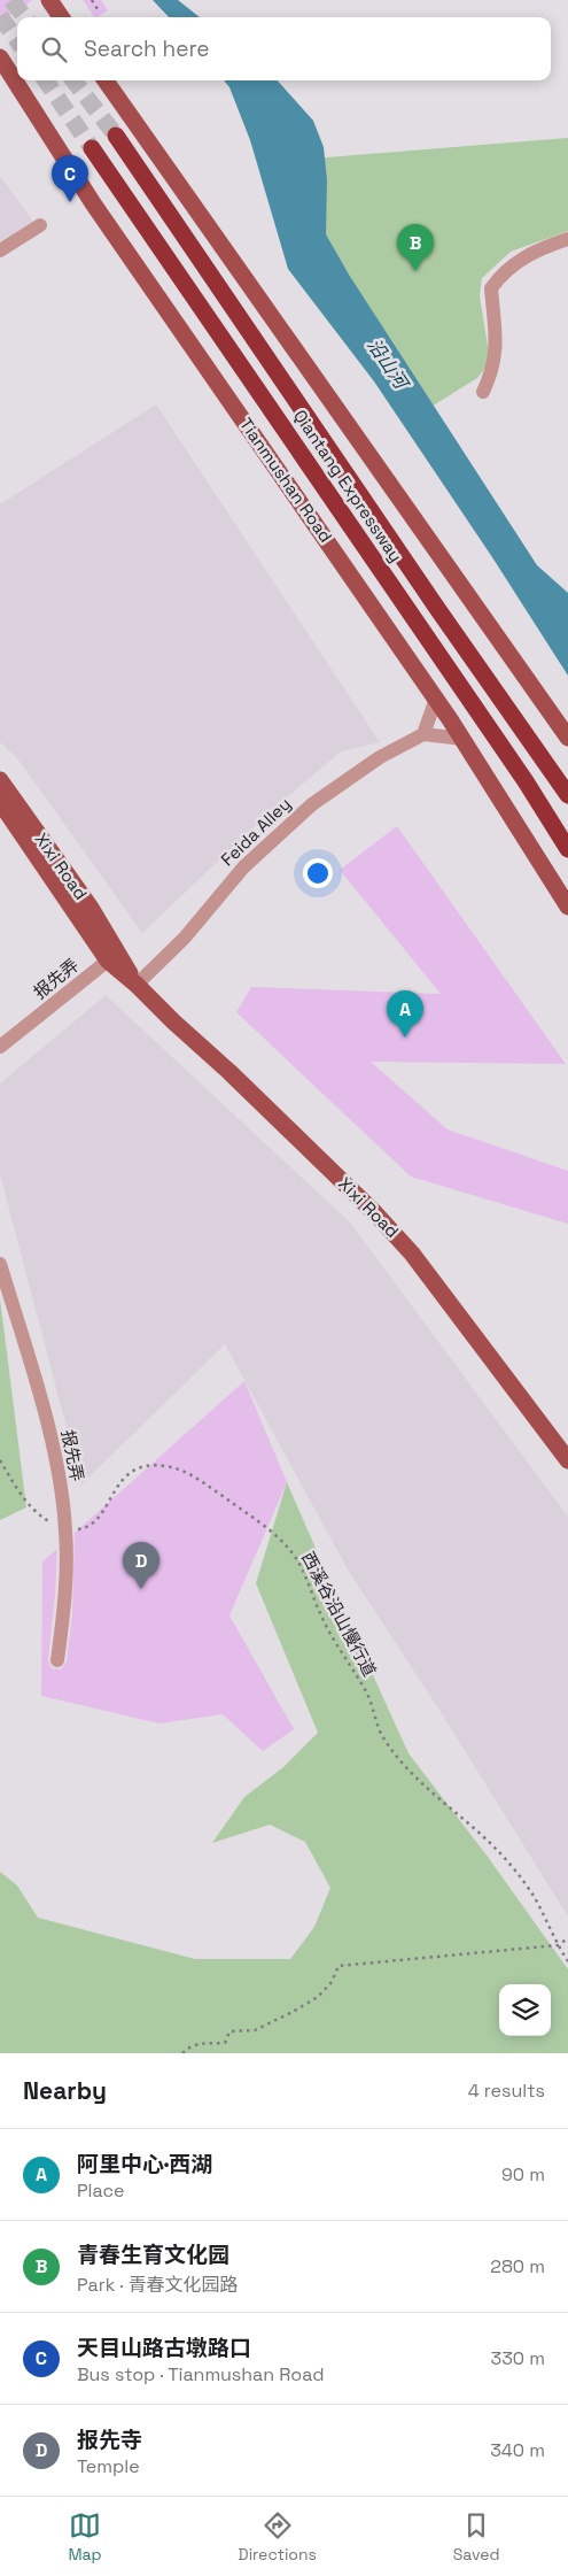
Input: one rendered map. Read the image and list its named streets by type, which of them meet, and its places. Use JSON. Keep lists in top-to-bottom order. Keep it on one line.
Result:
{"streets":{"highway":["Qiantang Expressway"],"main road":["Tianmushan Road","Xixi Road"],"street":["Feida Alley","报先弄"],"path":["西溪谷沿山慢行道"]},"crossings":[["Feida Alley","Xixi Road"],["Xixi Road","报先弄"],["报先弄","西溪谷沿山慢行道"]],"water":["沿山河"],"page":{"search":"Search here","pins":["C","B","A","D"],"heading":["Nearby","4 results"],"list":[{"mark":"A","name":"阿里中心·西湖","note":"Place","value":"90 m"},{"mark":"B","name":"青春生育文化园","note":"Park · 青春文化园路","value":"280 m"},{"mark":"C","name":"天目山路古墩路口","note":"Bus stop · Tianmushan Road","value":"330 m"},{"mark":"D","name":"报先寺","note":"Temple","value":"340 m"}],"nav":["Map","Directions","Saved"]}}
